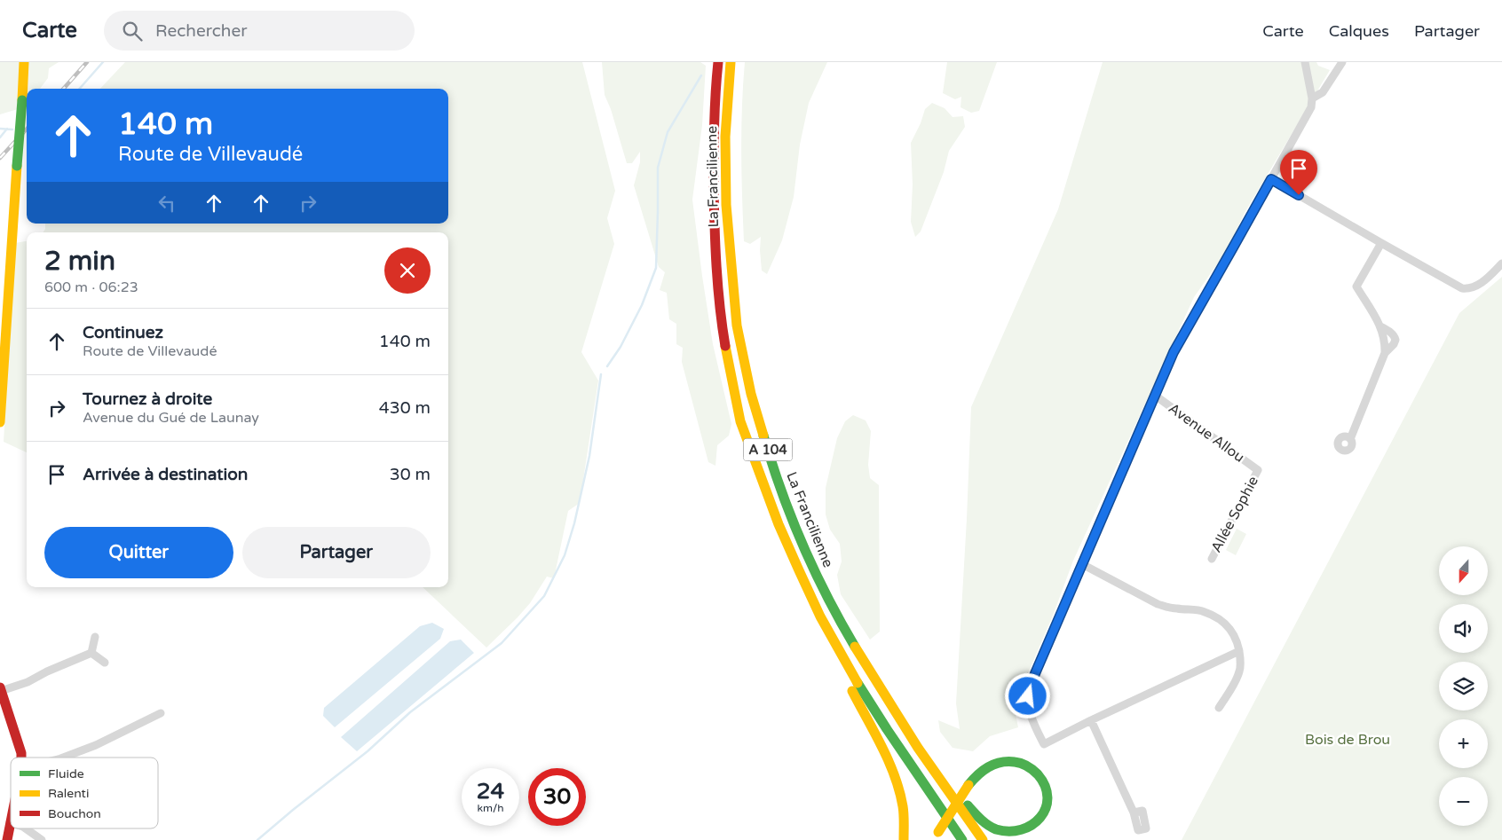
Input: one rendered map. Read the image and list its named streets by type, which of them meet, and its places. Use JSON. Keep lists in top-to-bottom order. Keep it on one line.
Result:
{"streets":{"main road":["La Francilienne","A 104"],"street":["Avenue Allou","Allée Sophie"]},"crossings":[["Avenue Allou","Allée Sophie"]],"parks":["Bois de Brou"],"legend":["Fluide","Ralenti","Bouchon"],"north":"bottom","page":{"header":"Carte","search":"Rechercher","nav":["Carte","Calques","Partager"],"turn":["140 m","Route de Villevaudé"],"heading":["2 min","600 m · 06:23"],"list":[{"name":"Continuez","note":"Route de Villevaudé","value":"140 m"},{"name":"Tournez à droite","note":"Avenue du Gué de Launay","value":"430 m"},{"name":"Arrivée à destination","value":"30 m"}],"buttons":["Quitter","Partager"],"map_buttons":["+","−"],"speed":"24 km/h","limit":"30"}}
